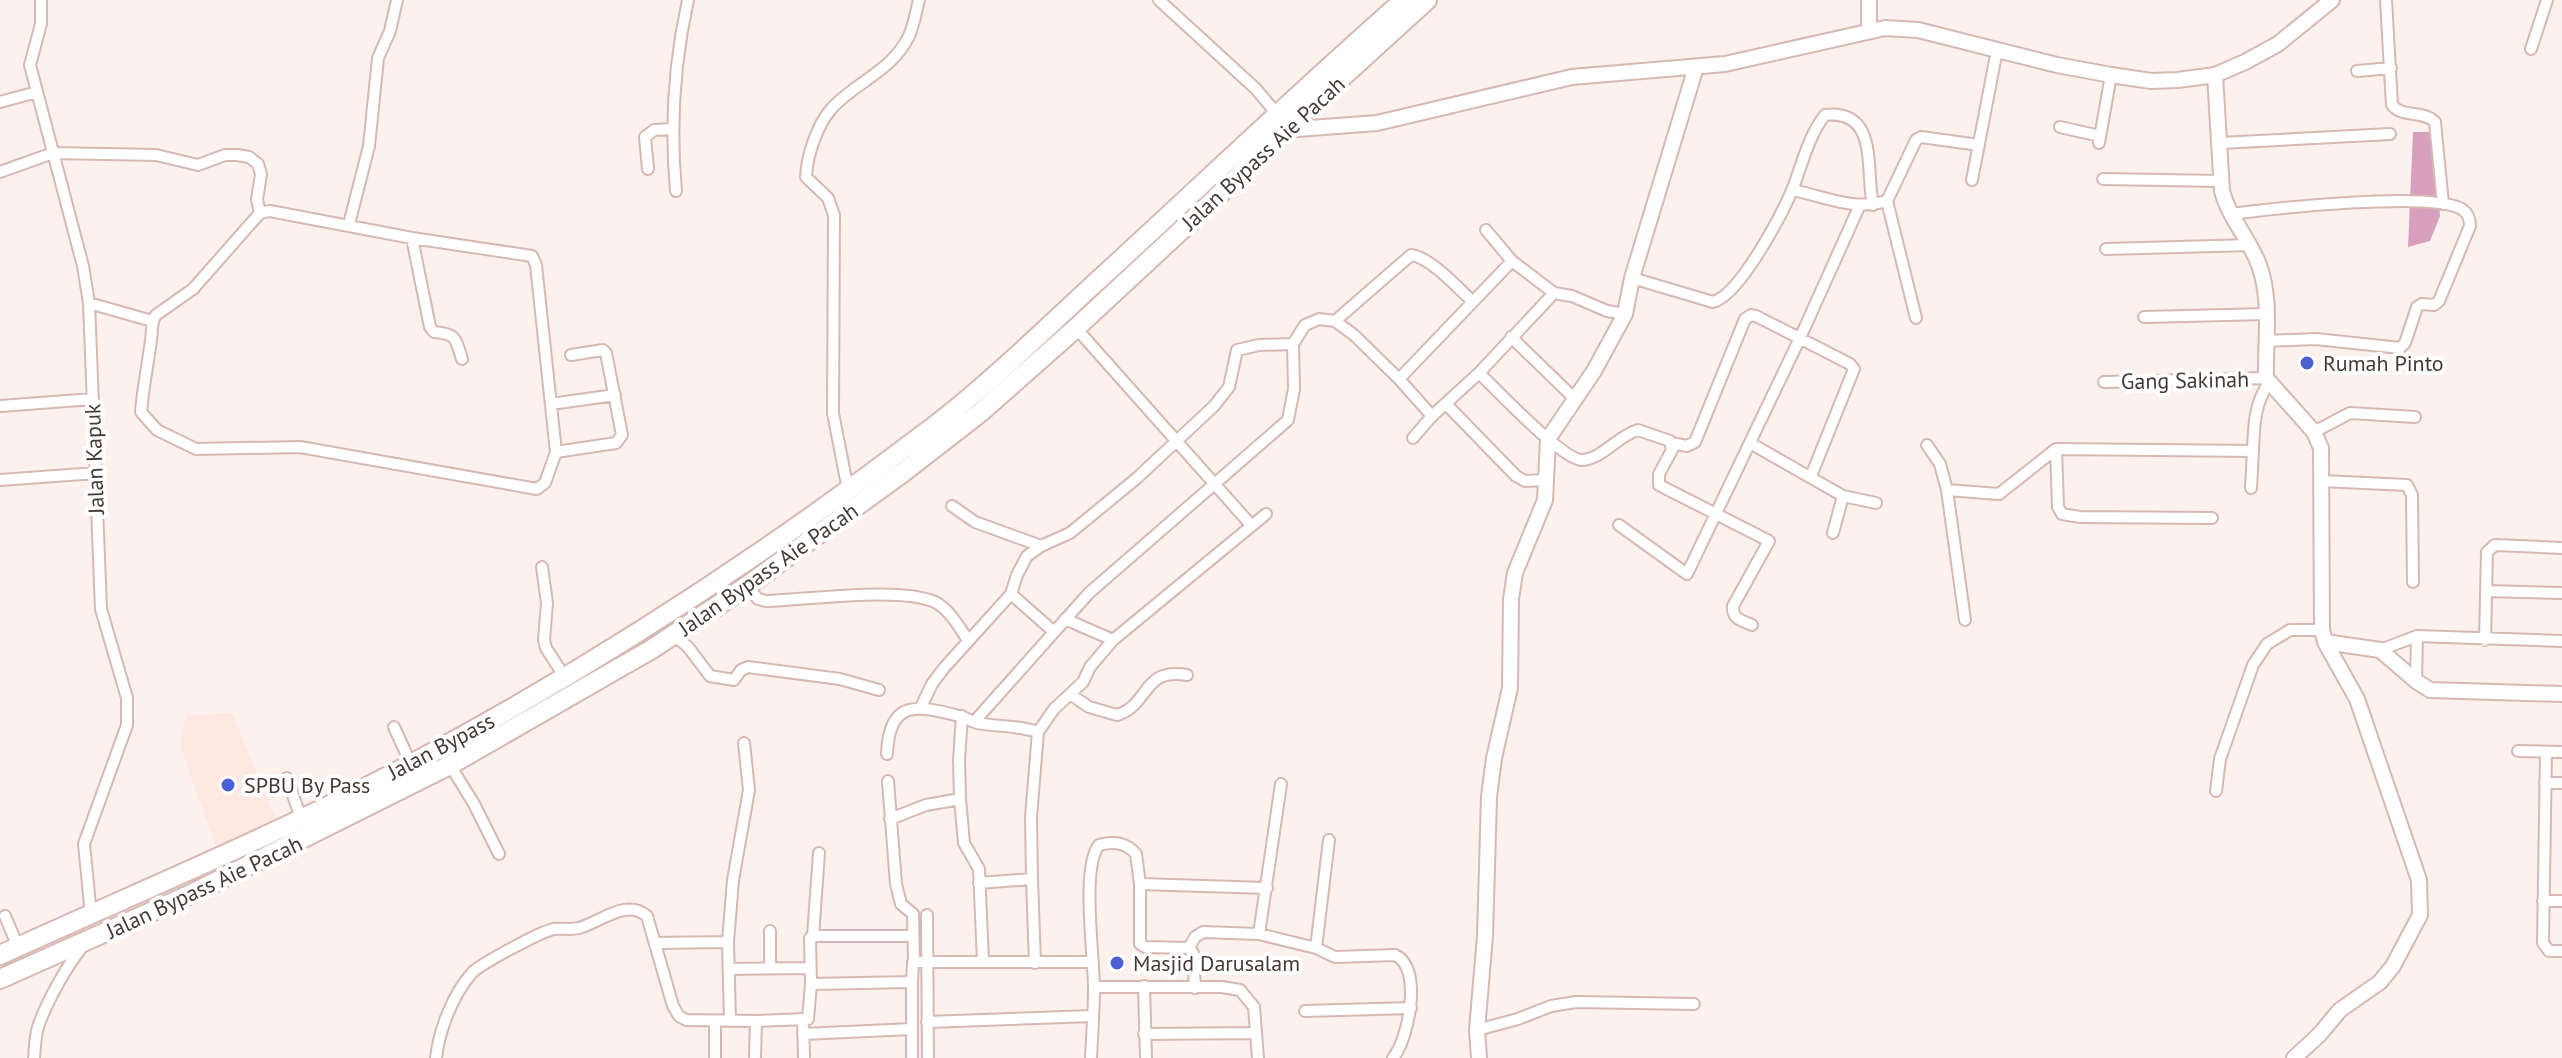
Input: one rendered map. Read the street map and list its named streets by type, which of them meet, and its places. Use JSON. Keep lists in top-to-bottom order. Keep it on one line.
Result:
{"streets":{"highway":["Jalan Bypass Aie Pacah","Jalan Bypass"],"street":["Gang Sakinah","Jalan Kapuk"]},"crossings":[["Jalan Bypass Aie Pacah","Jalan Bypass"],["Jalan Kapuk","Jalan Bypass"]],"places":["Rumah Pinto","SPBU By Pass","Masjid Darusalam"]}
